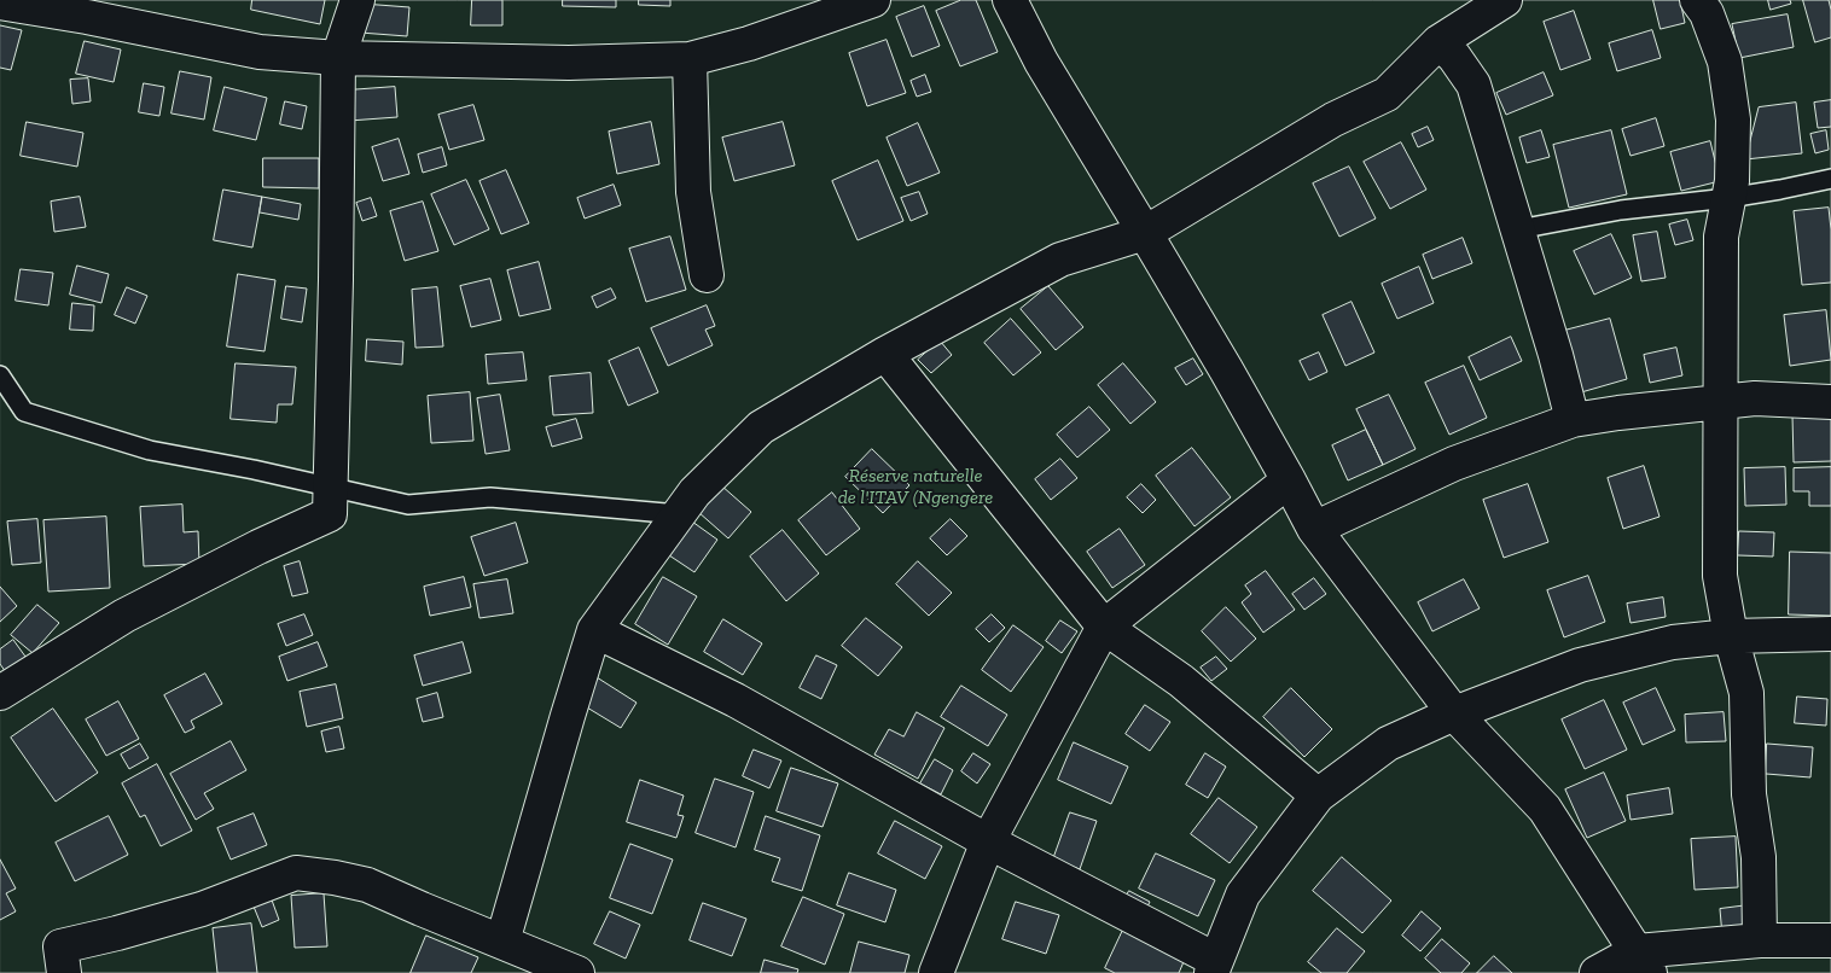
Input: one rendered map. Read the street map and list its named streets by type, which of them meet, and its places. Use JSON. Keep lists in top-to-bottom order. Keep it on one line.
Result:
{"parks":["Réserve naturelle de l'ITAV (Ngengere"]}
